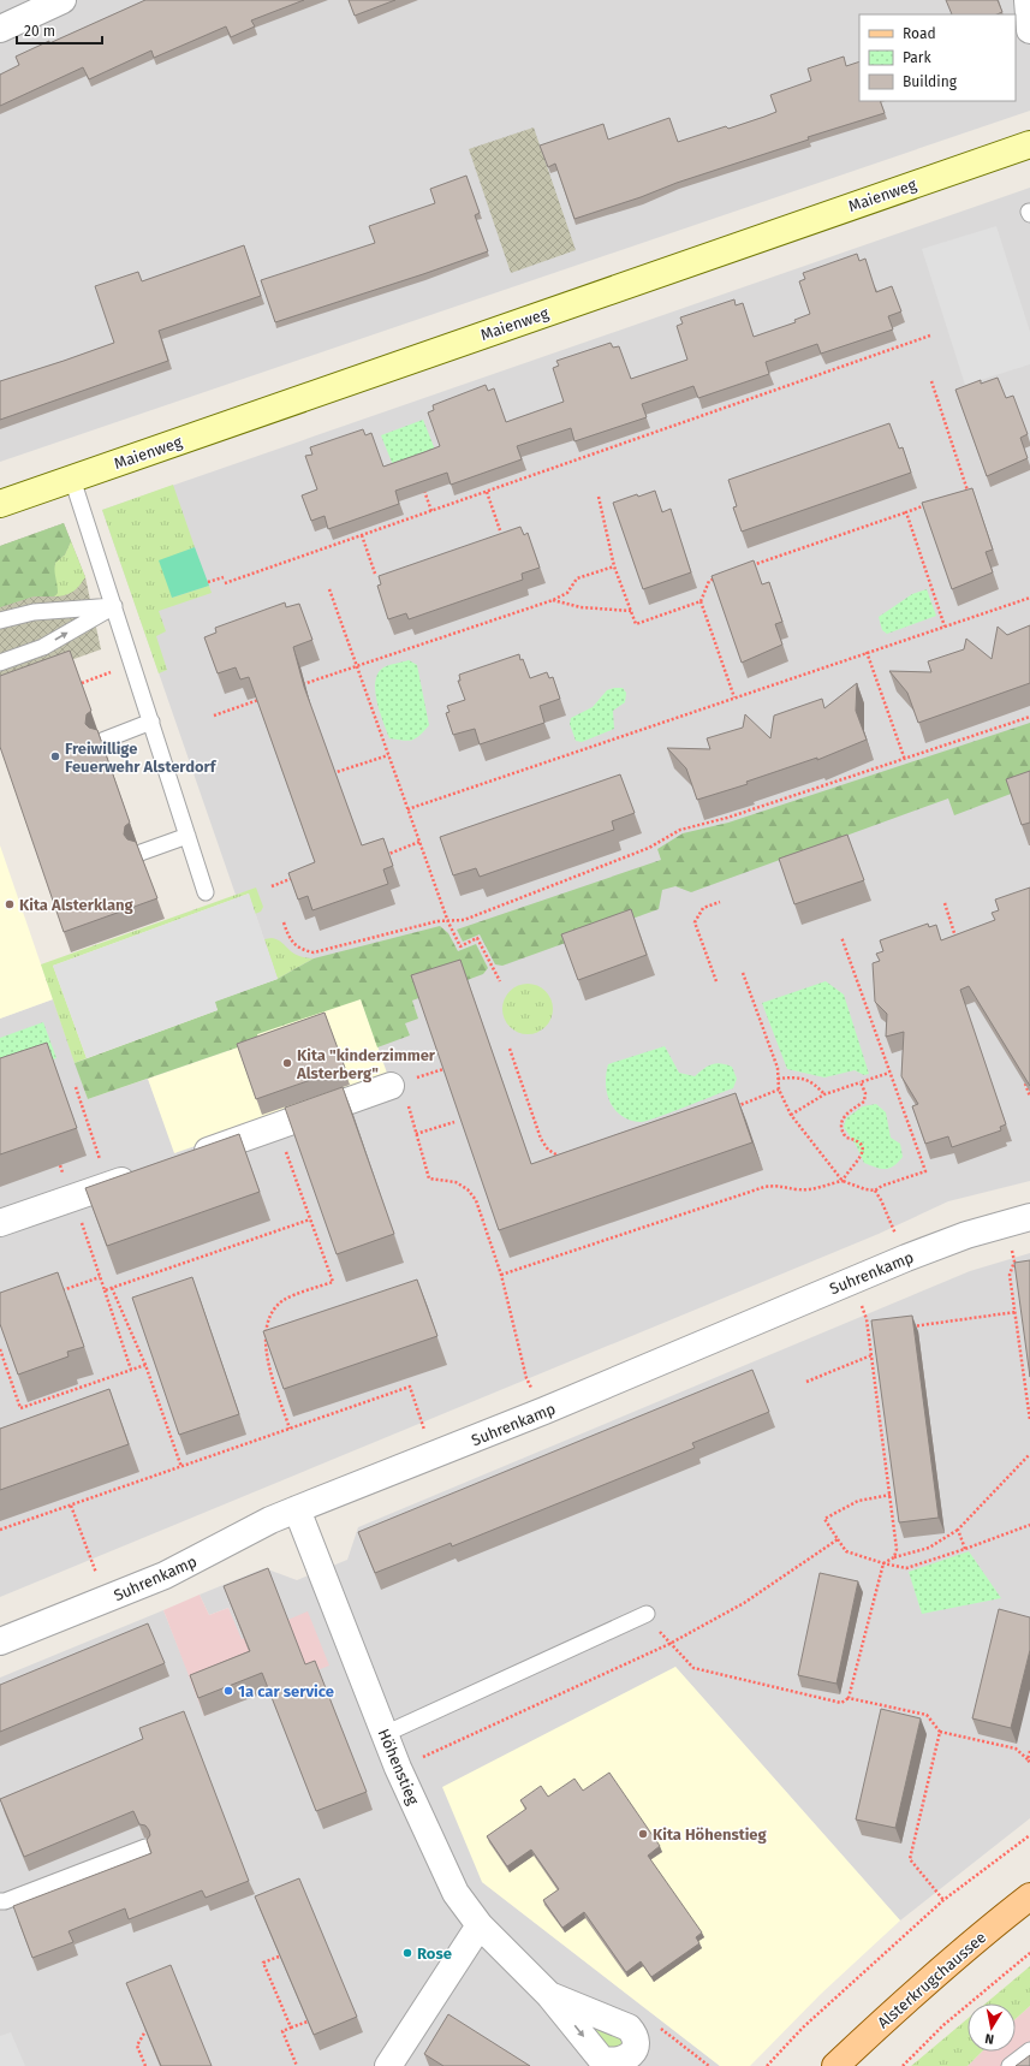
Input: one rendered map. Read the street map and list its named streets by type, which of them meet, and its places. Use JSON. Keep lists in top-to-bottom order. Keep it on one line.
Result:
{"streets":{"main road":["Alsterkrugchaussee"],"street":["Maienweg","Suhrenkamp","Höhenstieg"]},"crossings":[["Suhrenkamp","Höhenstieg"]],"places":["Freiwillige Feuerwehr Alsterdorf","Kita Alsterklang","Kita \"kinderzimmer Alsterberg\"","1a car service","Kita Höhenstieg","Rose"],"legend":["Road","Park","Building"],"scale_bar":"20 m","north":"bottom"}
